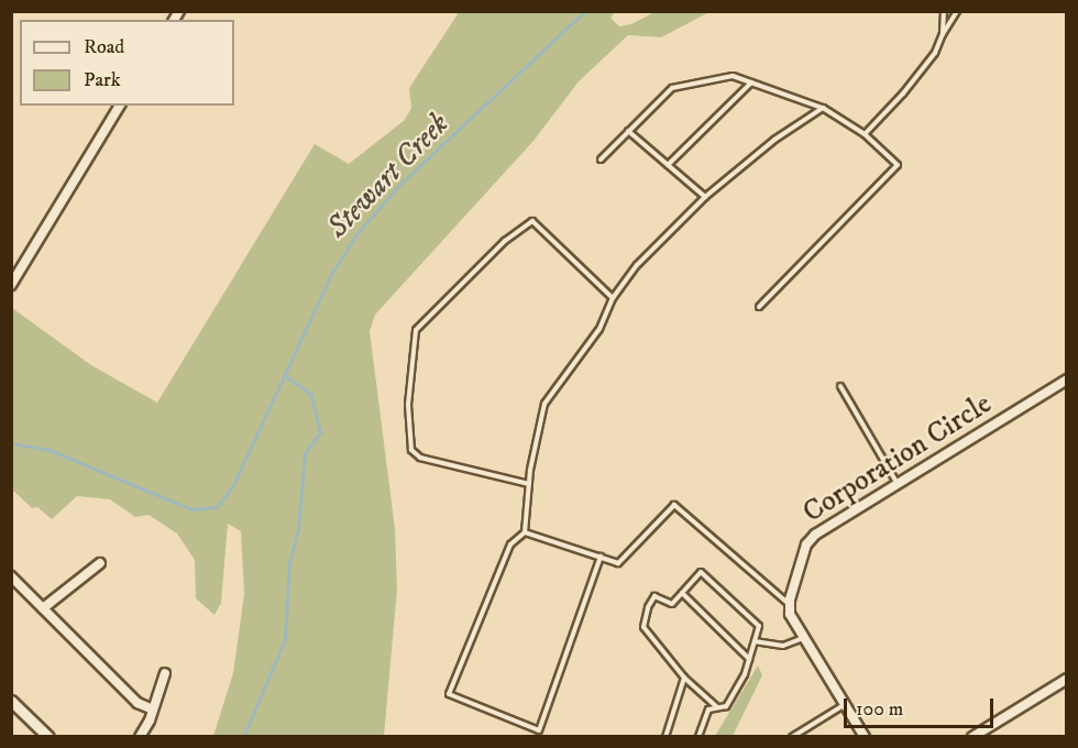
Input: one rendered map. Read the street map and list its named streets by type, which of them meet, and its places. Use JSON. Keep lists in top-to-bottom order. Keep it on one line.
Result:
{"streets":{"street":["Corporation Circle"]},"water":["Stewart Creek"],"legend":["Road","Park"],"scale_bar":"100 m"}
